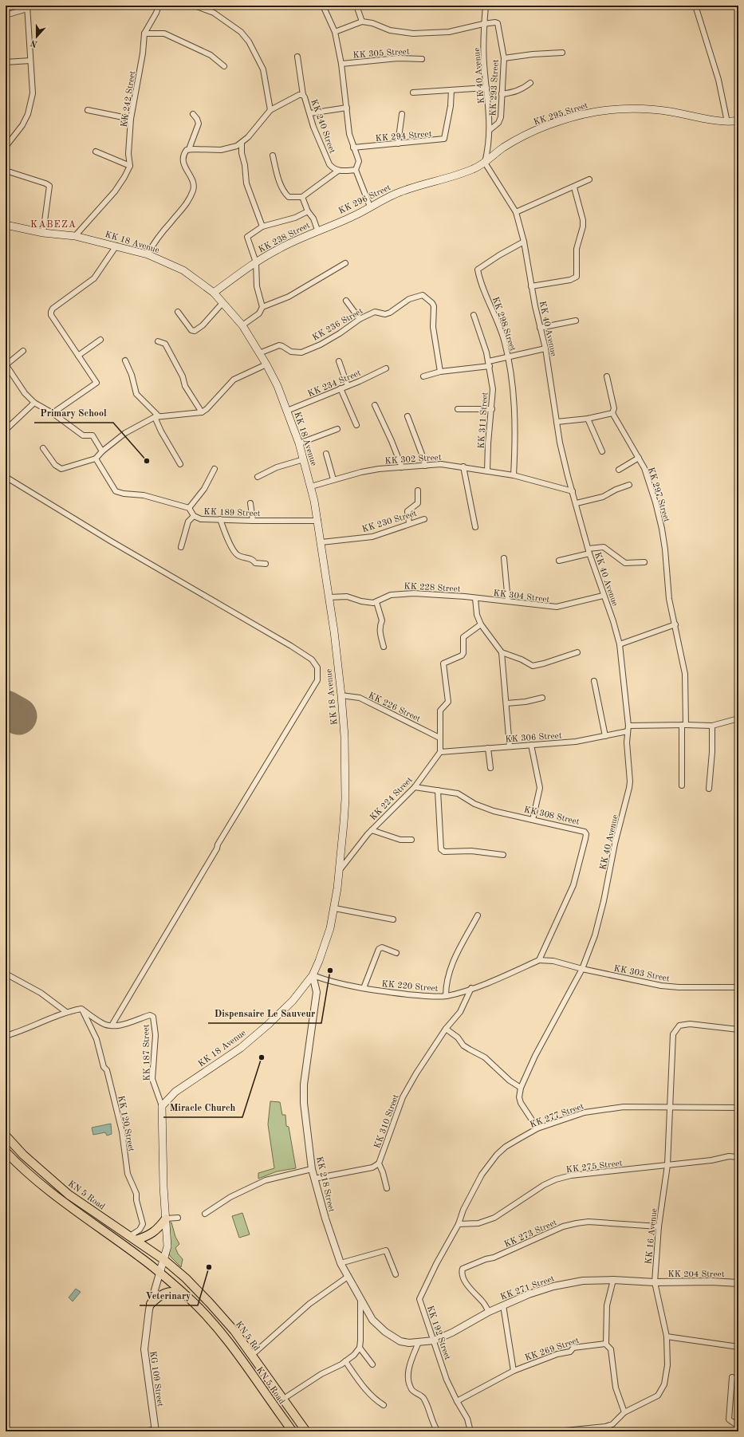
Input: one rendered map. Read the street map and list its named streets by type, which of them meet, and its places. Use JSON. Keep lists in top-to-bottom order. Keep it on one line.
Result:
{"streets":{"highway":["KN 5 Road","KN 5 Rd"],"main road":["KK 295 Street","KK 296 Street","KK 238 Street","KK 18 Avenue"],"street":["KK 305 Street","KK 40 Avenue","KK 293 Street","KK 242 Street","KK 240 Street","KK 294 Street","KK 236 Street","KK 298 Street","KK 234 Street","KK 311 Street","KK 302 Street","KK 297 Street","KK 189 Street","KK 230 Street","KK 228 Street","KK 304 Street","KK 226 Street","KK 306 Street","KK 224 Street","KK 308 Street","KK 303 Street","KK 220 Street","KK 187 Street","KK 277 Street","KK 310 Street","KK 120 Street","KK 275 Street","KK 218 Street","KK 273 Street","KK 16 Avenue","KK 204 Street","KK 271 Street","KK 192 Street","KK 269 Street","KG 109 Street"]},"crossings":[["KK 305 Street","KK 294 Street"],["KK 305 Street","KK 296 Street"],["KK 40 Avenue","KK 293 Street"],["KK 40 Avenue","KK 295 Street"],["KK 40 Avenue","KK 296 Street"],["KK 40 Avenue","KK 298 Street"],["KK 40 Avenue","KK 302 Street"],["KK 40 Avenue","KK 304 Street"],["KK 40 Avenue","KK 306 Street"],["KK 40 Avenue","KK 303 Street"],["KK 40 Avenue","KK 277 Street"],["KK 295 Street","KK 296 Street"],["KK 296 Street","KK 238 Street"],["KK 18 Avenue","KK 236 Street"],["KK 18 Avenue","KK 234 Street"],["KK 18 Avenue","KK 302 Street"],["KK 18 Avenue","KK 189 Street"],["KK 18 Avenue","KK 230 Street"],["KK 18 Avenue","KK 228 Street"],["KK 18 Avenue","KK 226 Street"],["KK 18 Avenue","KK 224 Street"],["KK 18 Avenue","KK 220 Street"],["KK 18 Avenue","KK 187 Street"],["KK 18 Avenue","KK 218 Street"],["KK 298 Street","KK 302 Street"],["KK 311 Street","KK 302 Street"],["KK 228 Street","KK 304 Street"],["KK 306 Street","KK 224 Street"],["KK 224 Street","KK 308 Street"],["KK 308 Street","KK 220 Street"],["KK 220 Street","KK 310 Street"],["KK 220 Street","KK 218 Street"],["KK 277 Street","KK 275 Street"],["KK 277 Street","KK 16 Avenue"],["KK 277 Street","KK 192 Street"],["KK 120 Street","KN 5 Road"],["KK 275 Street","KK 16 Avenue"],["KK 275 Street","KK 192 Street"],["KK 218 Street","KK 271 Street"],["KK 218 Street","KK 192 Street"],["KN 5 Road","KN 5 Rd"],["KK 273 Street","KK 16 Avenue"],["KK 273 Street","KK 271 Street"],["KK 16 Avenue","KK 204 Street"],["KK 16 Avenue","KK 271 Street"],["KK 204 Street","KK 271 Street"],["KK 271 Street","KK 192 Street"],["KK 192 Street","KK 269 Street"]],"districts":["KABEZA"],"places":["Primary School","Dispensaire Le Sauveur","Miracle Church","Veterinary"],"north":"bottom"}
